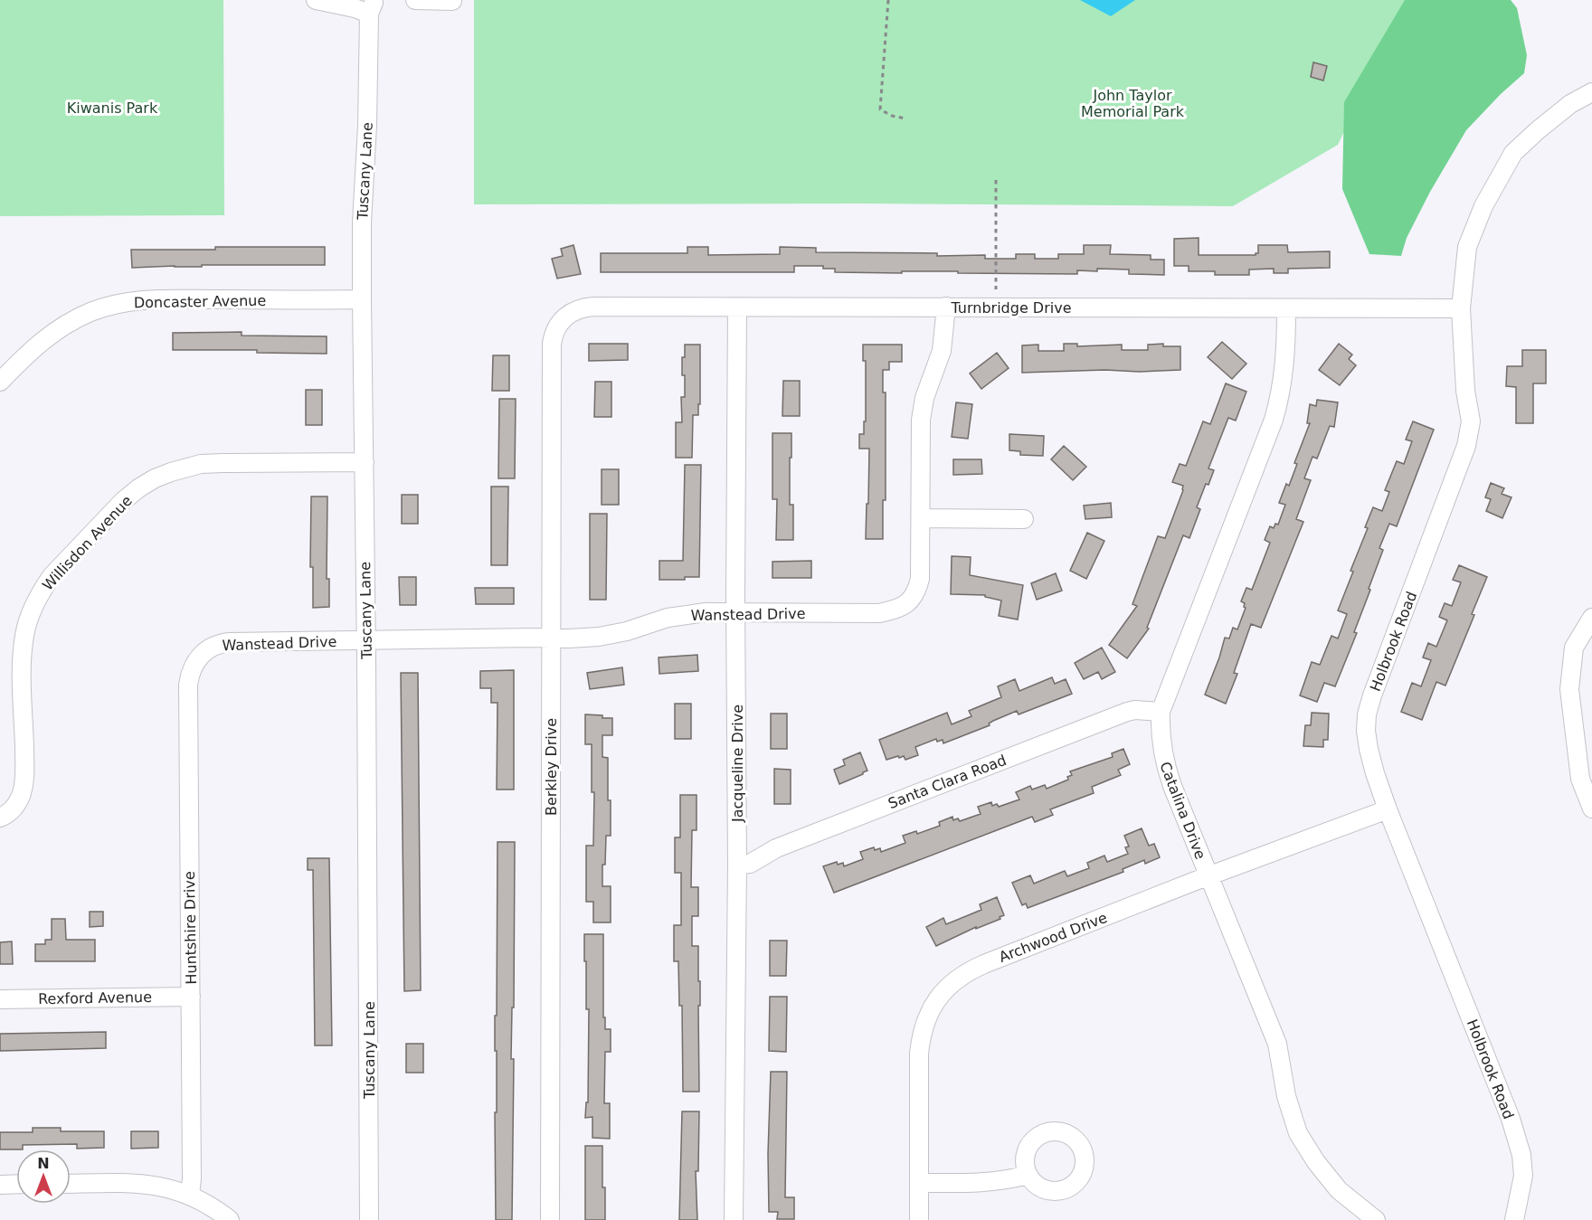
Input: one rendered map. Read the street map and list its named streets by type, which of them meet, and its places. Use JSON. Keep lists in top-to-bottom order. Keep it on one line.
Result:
{"streets":{"street":["Tuscany Lane","Doncaster Avenue","Turnbridge Drive","Willisdon Avenue","Wanstead Drive","Holbrook Road","Jacqueline Drive","Berkley Drive","Santa Clara Road","Catalina Drive","Huntshire Drive","Archwood Drive","Rexford Avenue"]},"crossings":[["Tuscany Lane","Doncaster Avenue"],["Tuscany Lane","Willisdon Avenue"],["Tuscany Lane","Wanstead Drive"],["Turnbridge Drive","Wanstead Drive"],["Turnbridge Drive","Holbrook Road"],["Turnbridge Drive","Jacqueline Drive"],["Turnbridge Drive","Berkley Drive"],["Turnbridge Drive","Catalina Drive"],["Wanstead Drive","Jacqueline Drive"],["Wanstead Drive","Berkley Drive"],["Wanstead Drive","Huntshire Drive"],["Holbrook Road","Archwood Drive"],["Jacqueline Drive","Santa Clara Road"],["Santa Clara Road","Catalina Drive"],["Catalina Drive","Archwood Drive"],["Huntshire Drive","Rexford Avenue"]],"parks":["John Taylor Memorial Park","Kiwanis Park"],"north":"top"}
